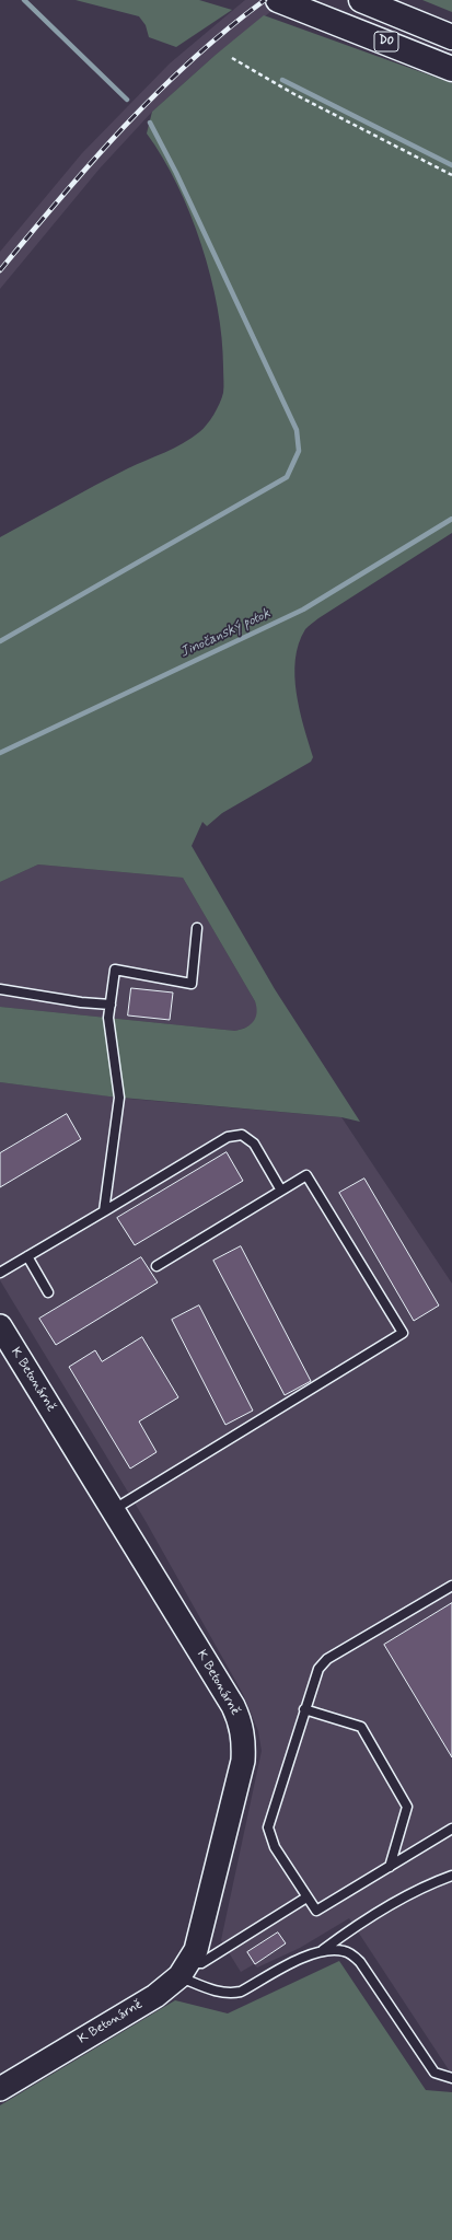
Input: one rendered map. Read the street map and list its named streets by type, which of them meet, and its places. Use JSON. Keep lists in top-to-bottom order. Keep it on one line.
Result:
{"streets":{"highway":["D0"],"street":["K Betonárně"]},"water":["Jinočanský potok"]}
